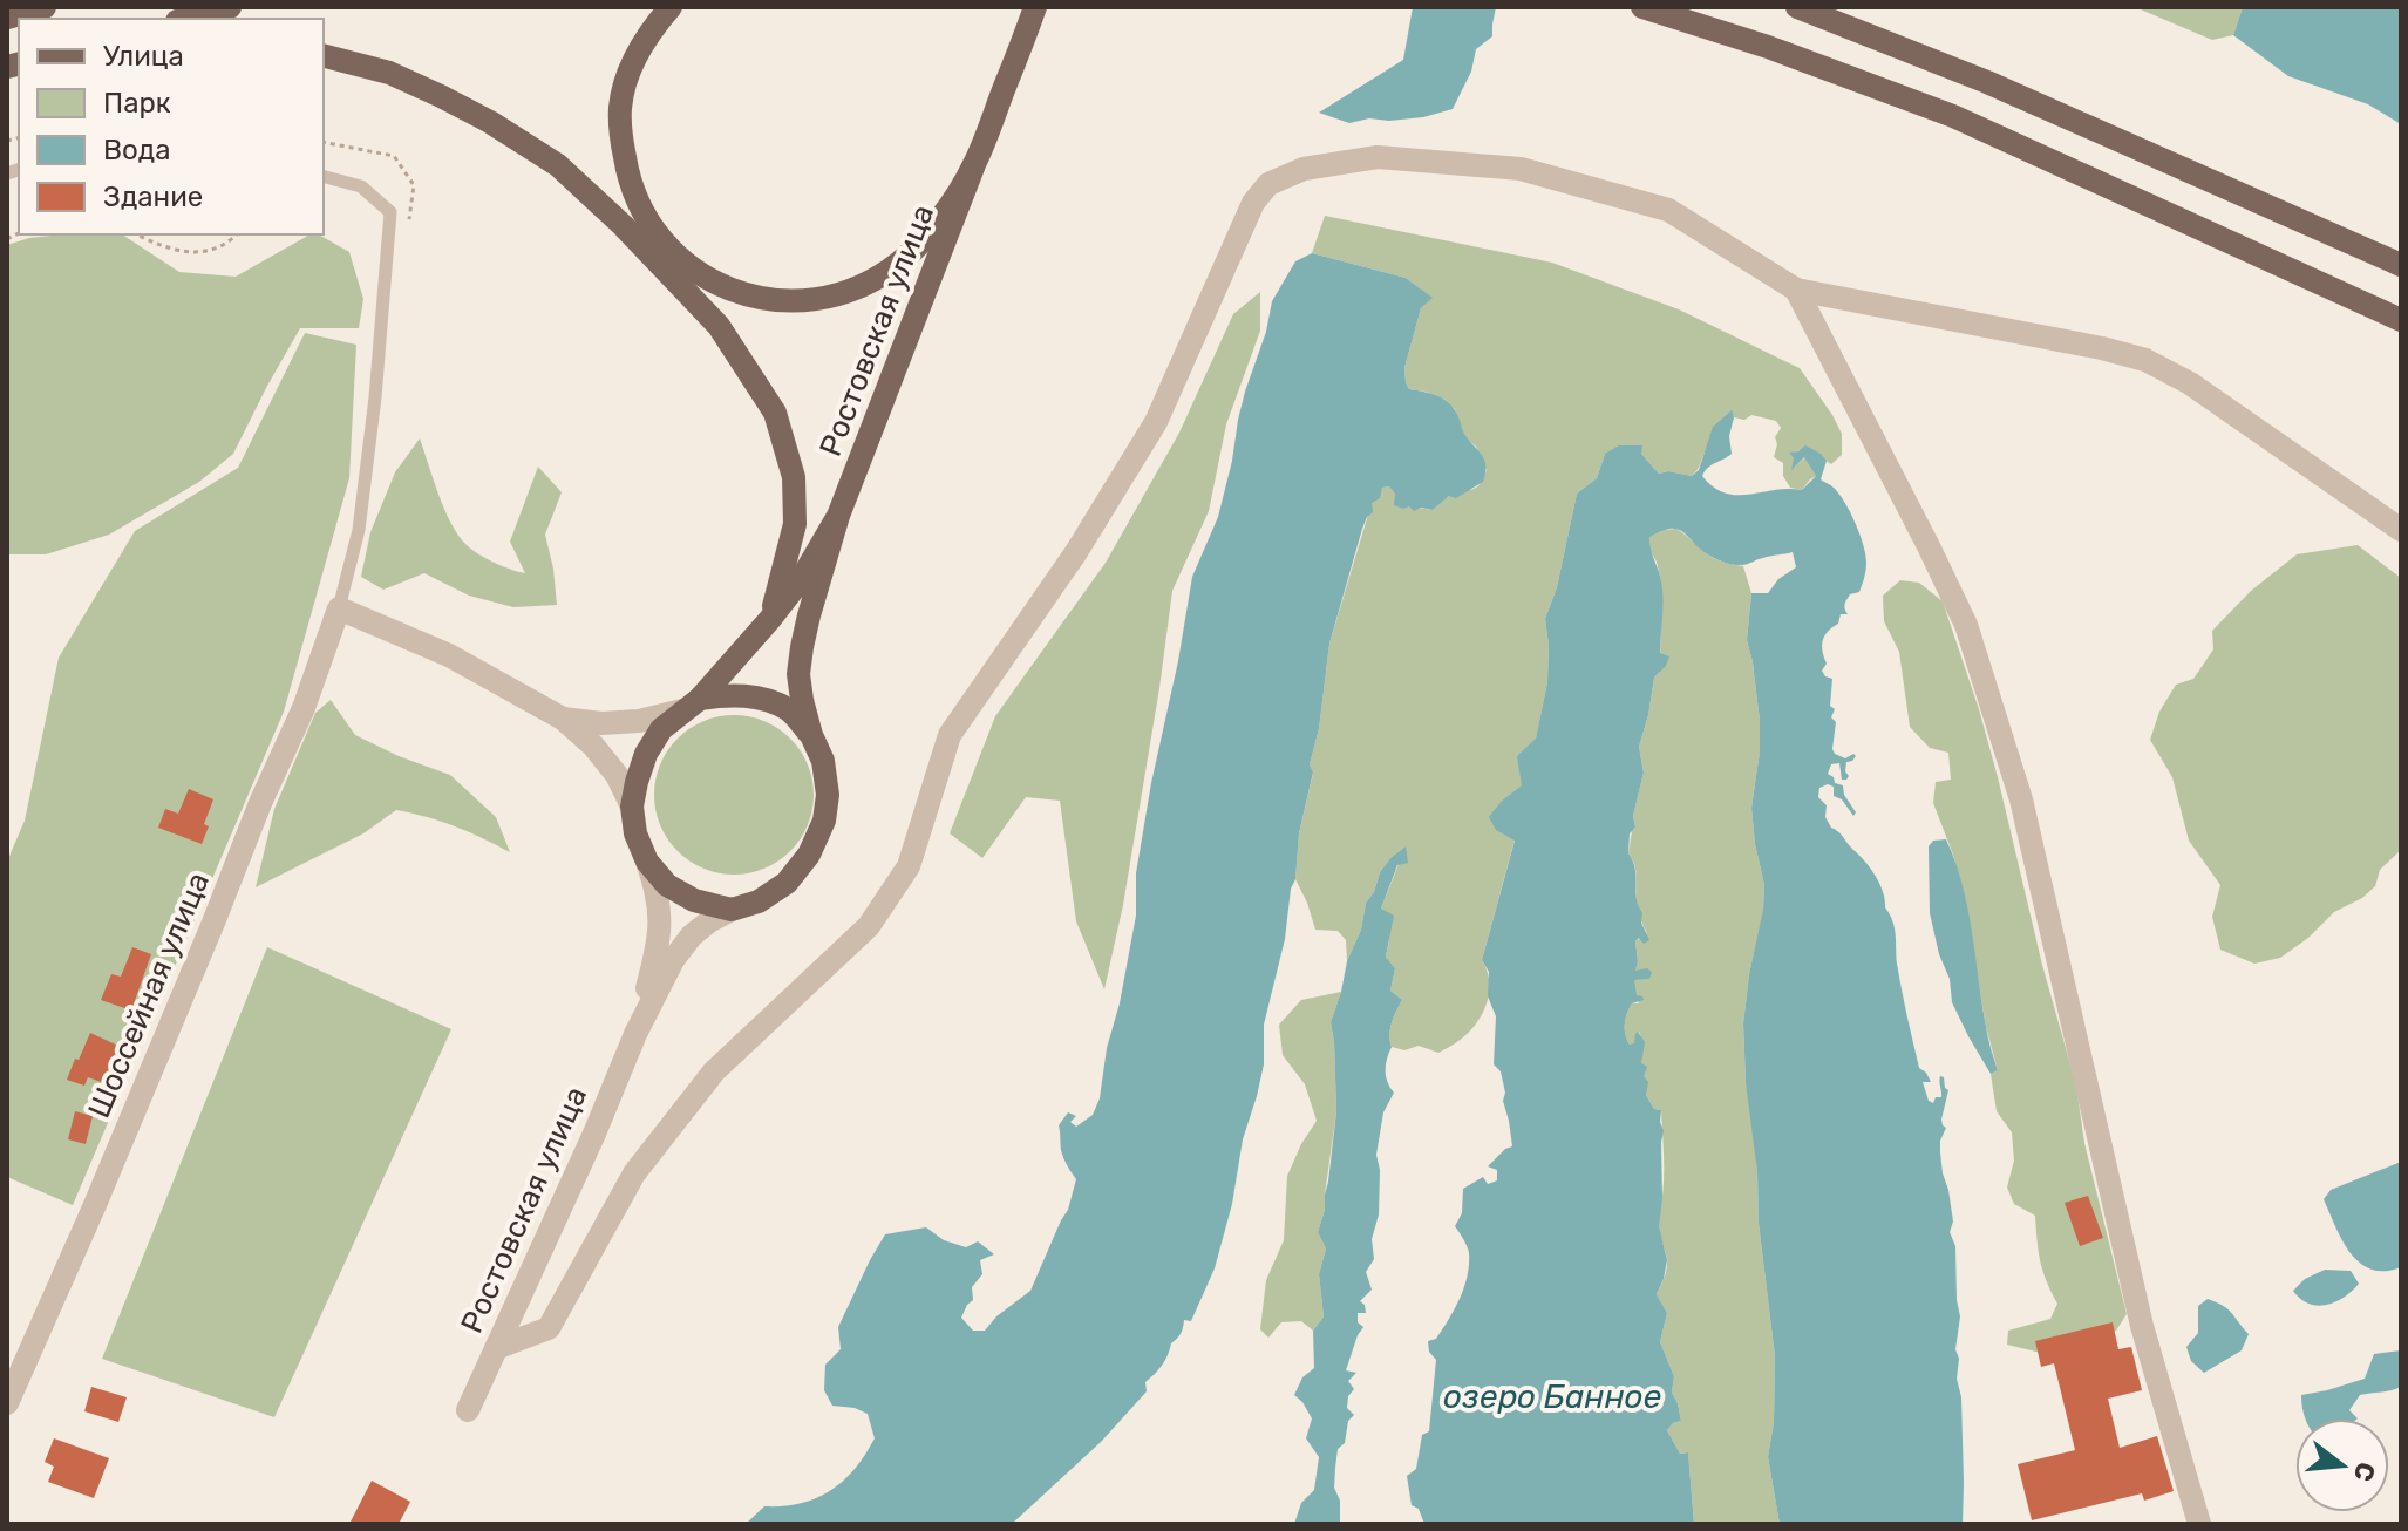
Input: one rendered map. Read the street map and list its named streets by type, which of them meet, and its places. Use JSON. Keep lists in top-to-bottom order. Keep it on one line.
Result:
{"streets":{"main road":["Ростовская улица"],"street":["Шоссейная улица"]},"water":["озеро Банное"],"legend":["Улица","Парк","Вода","Здание"],"north":"right"}
